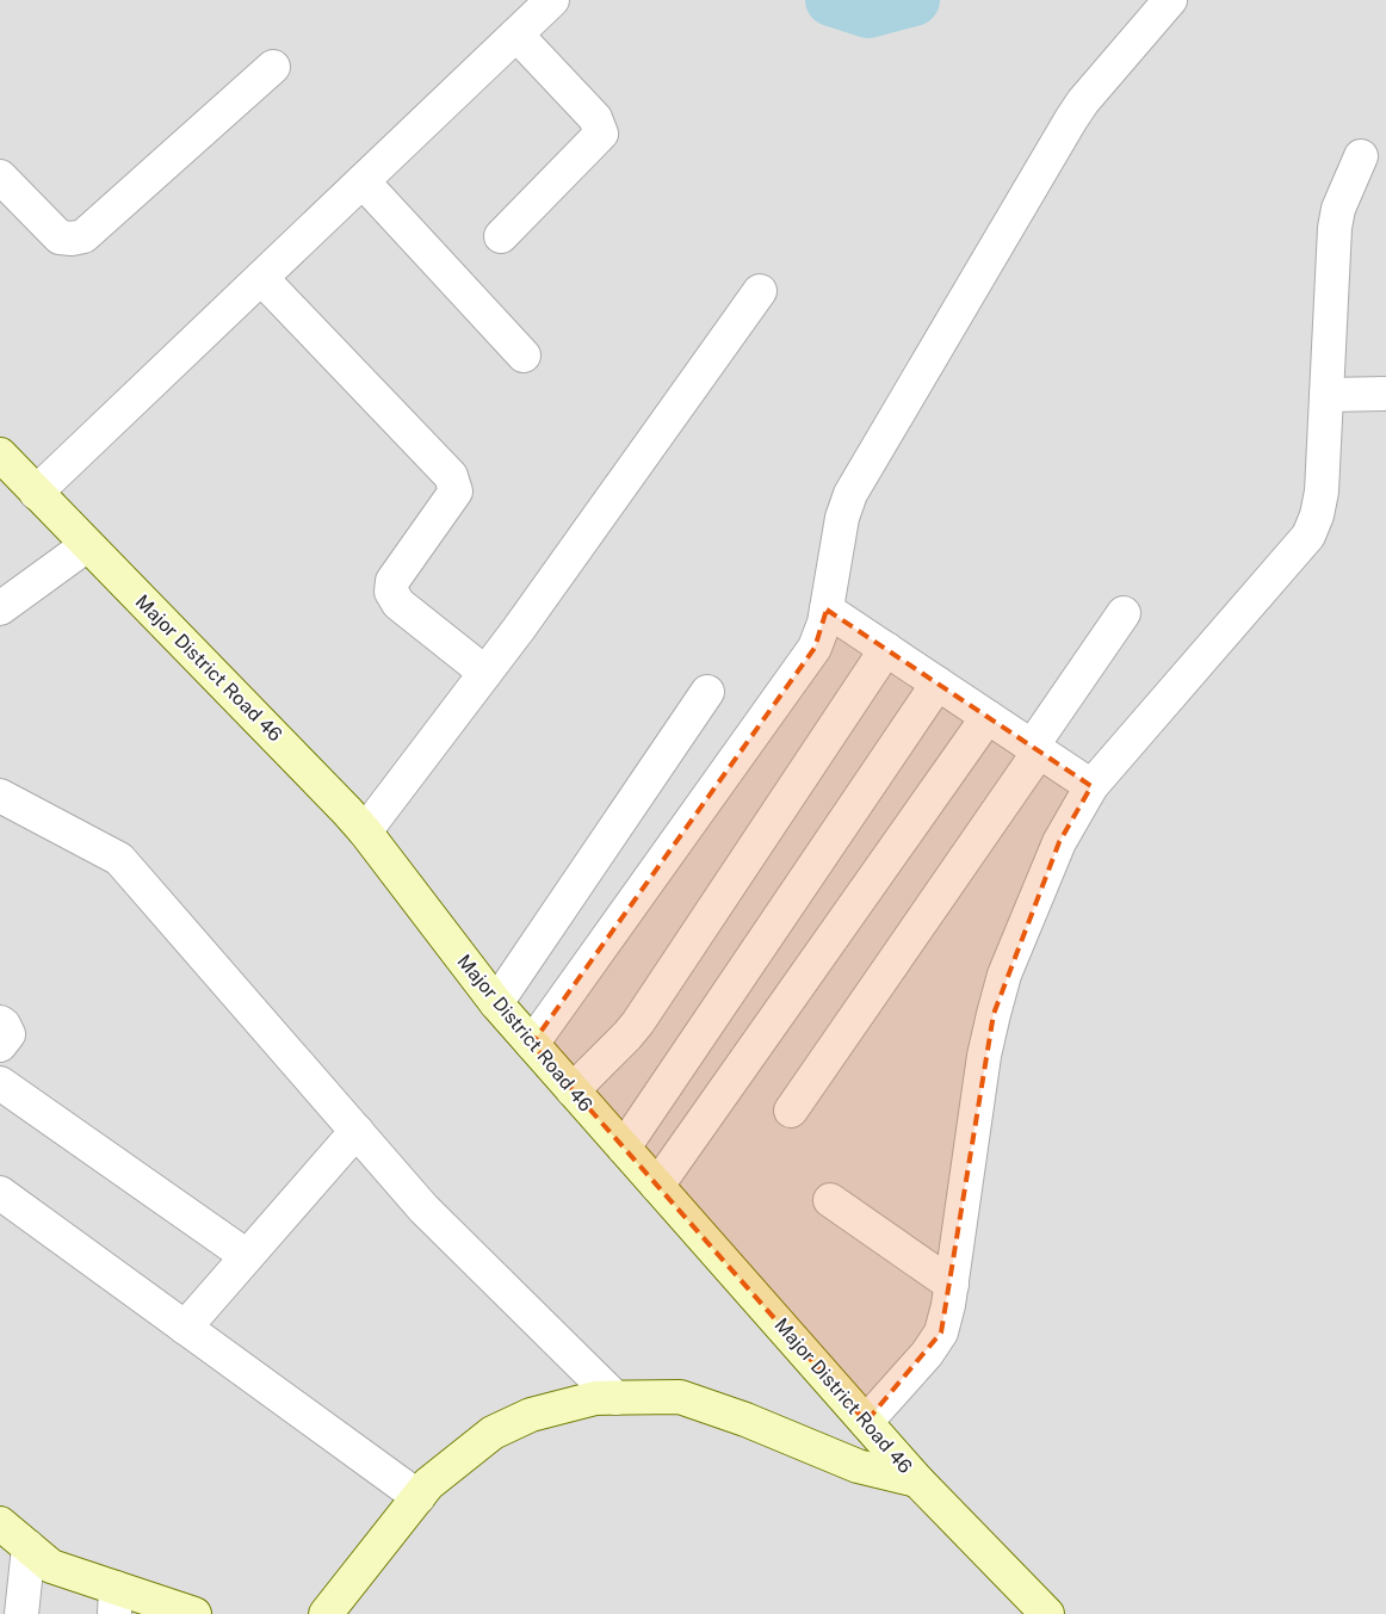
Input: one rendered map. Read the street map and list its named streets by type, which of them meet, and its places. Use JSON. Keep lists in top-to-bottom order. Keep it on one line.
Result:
{"streets":{"main road":["Major District Road 46"]}}
